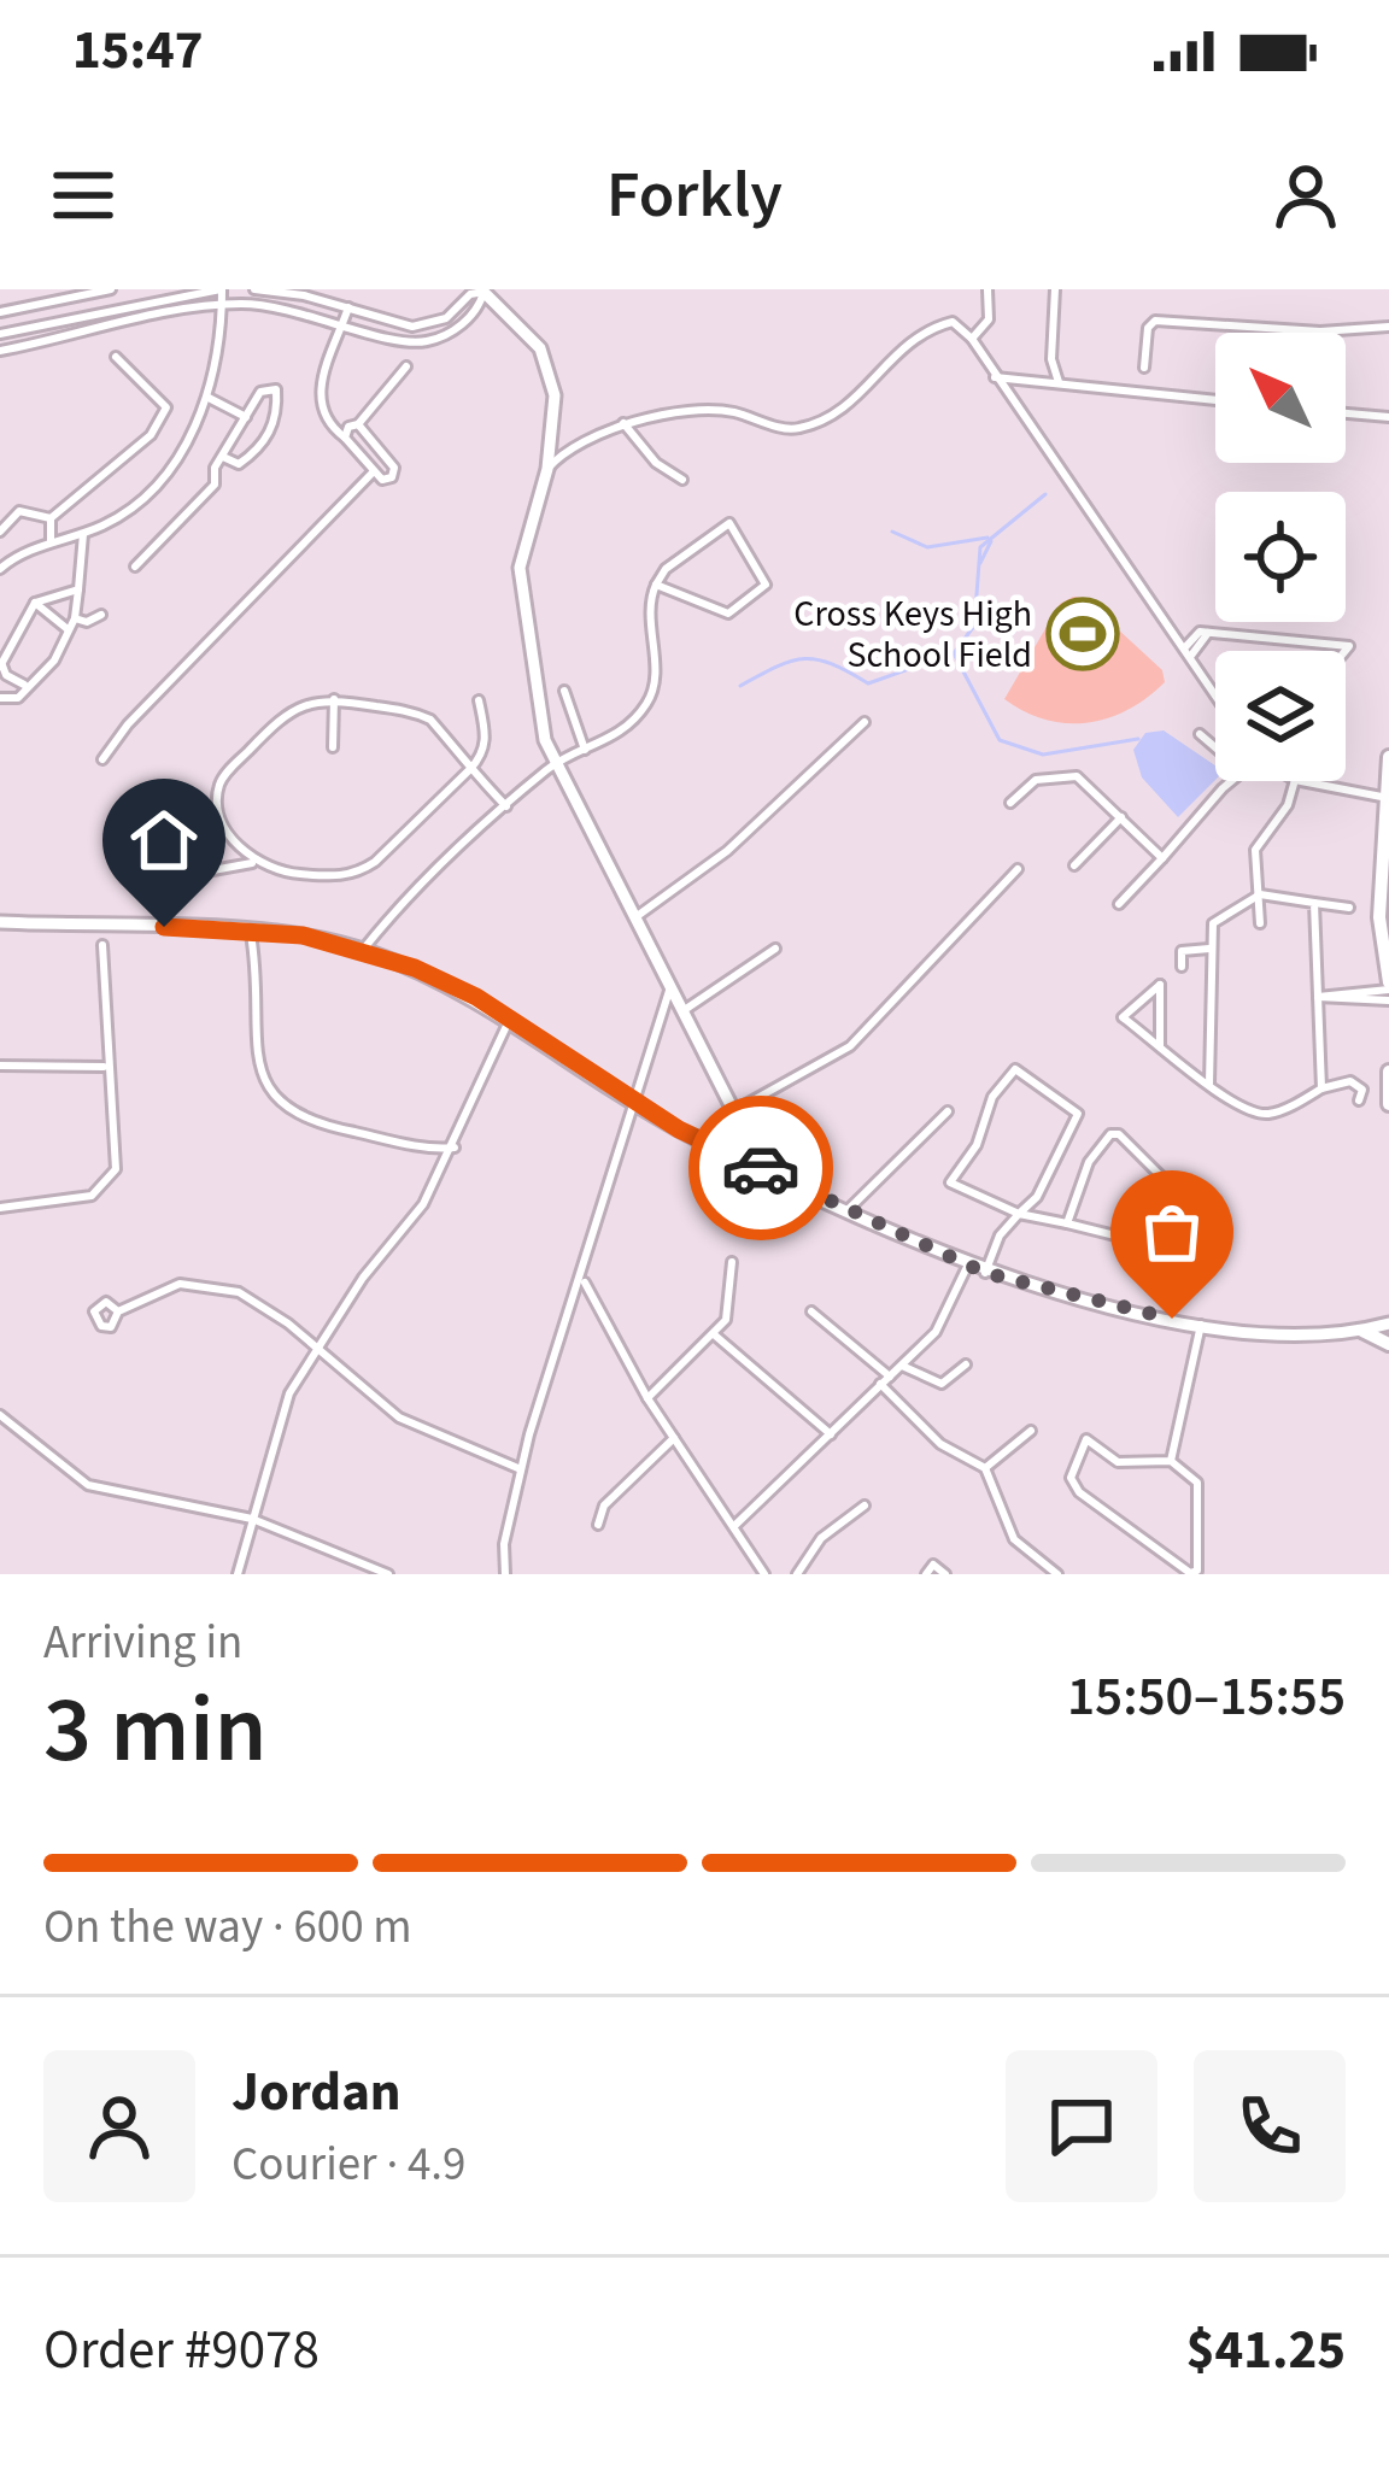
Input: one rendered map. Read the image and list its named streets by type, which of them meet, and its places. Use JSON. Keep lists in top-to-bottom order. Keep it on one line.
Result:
{"places":{"sports":["Cross Keys High School Field"]},"north":"top left","page":{"status":"15:47","header":"Forkly","heading":["3 min","Arriving in","15:50–15:55"],"panel":["Jordan","Courier · 4.9","Order #9078","$41.25"],"bar":"On the way · 600 m"}}
